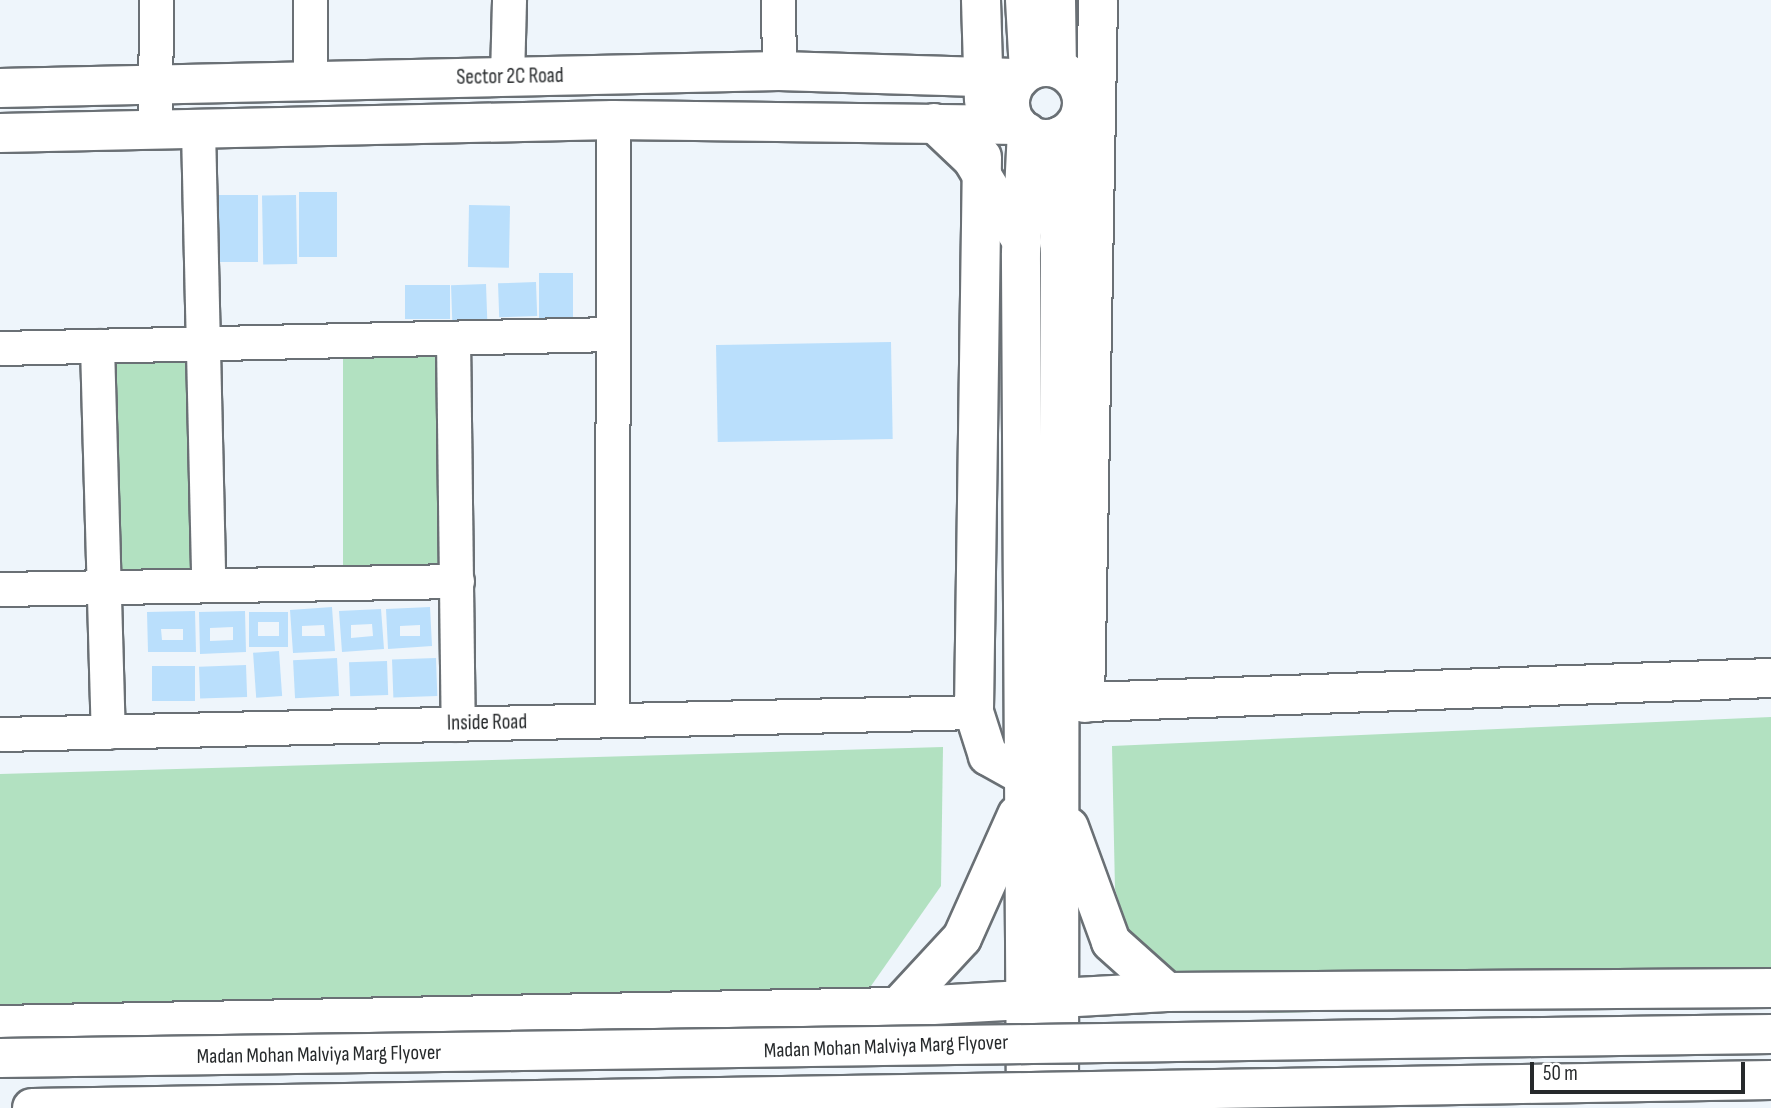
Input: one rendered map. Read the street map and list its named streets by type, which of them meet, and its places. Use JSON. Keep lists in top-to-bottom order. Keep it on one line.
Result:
{"streets":{"main road":["Sector 2C Road","Madan Mohan Malviya Marg Flyover"],"street":["Inside Road"]},"scale_bar":"50 m"}
